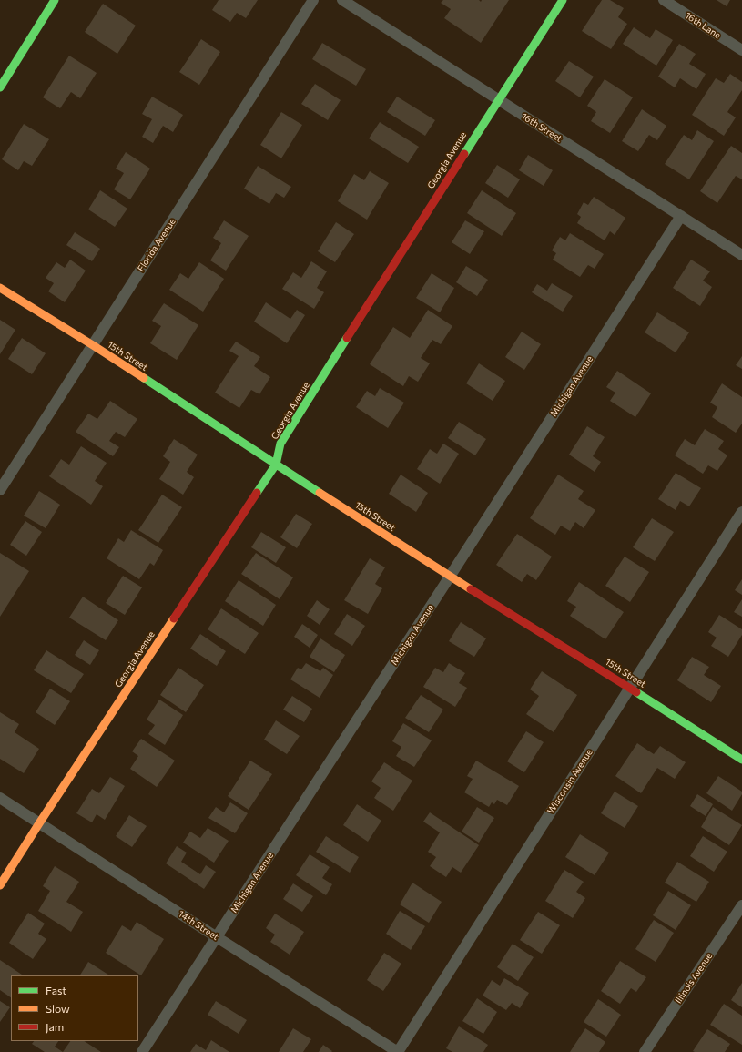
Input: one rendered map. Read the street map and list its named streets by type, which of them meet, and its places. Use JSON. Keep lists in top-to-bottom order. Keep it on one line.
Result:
{"streets":{"street":["16th Lane","16th Street","Georgia Avenue","Florida Avenue","15th Street","Michigan Avenue","Wisconsin Avenue","14th Street","Illinois Avenue"]},"crossings":[["16th Street","Georgia Avenue"],["16th Street","Michigan Avenue"],["Georgia Avenue","15th Street"],["Georgia Avenue","14th Street"],["Florida Avenue","15th Street"],["15th Street","Michigan Avenue"],["15th Street","Wisconsin Avenue"],["Michigan Avenue","14th Street"],["Wisconsin Avenue","14th Street"]],"legend":["Fast","Slow","Jam"]}
